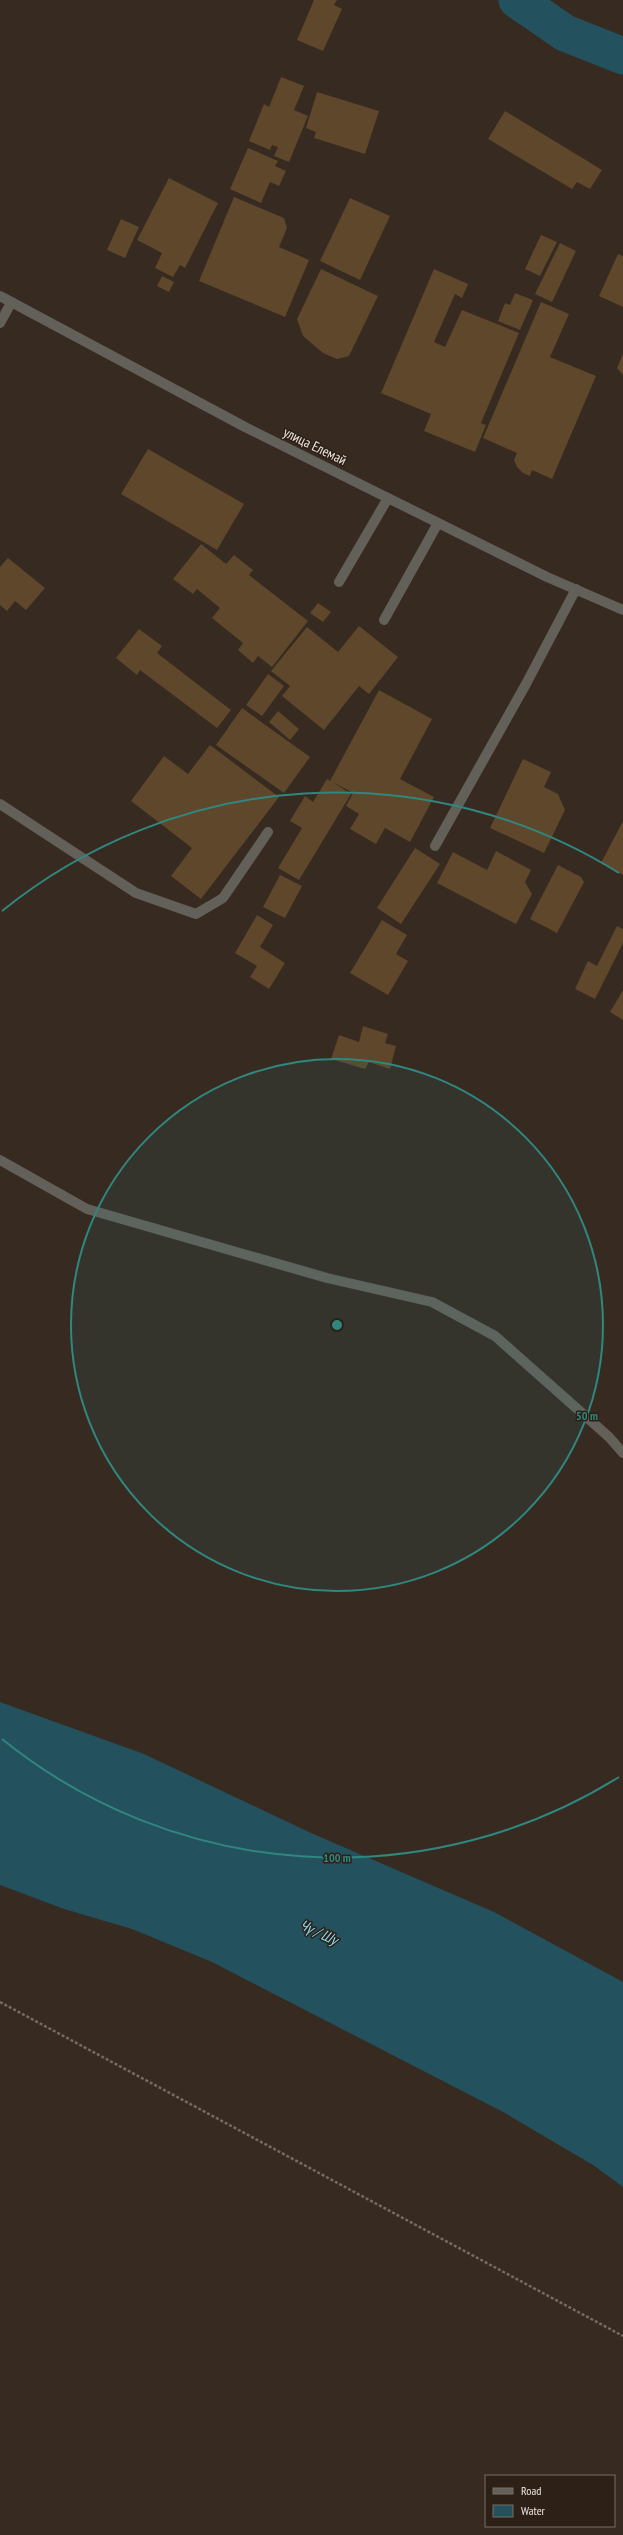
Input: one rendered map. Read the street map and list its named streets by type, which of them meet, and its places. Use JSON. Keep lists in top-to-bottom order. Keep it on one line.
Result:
{"streets":{"street":["улица Елемай"]},"water":["Чү / Шу"],"legend":["Road","Water"],"rings":["50 m","100 m"]}
